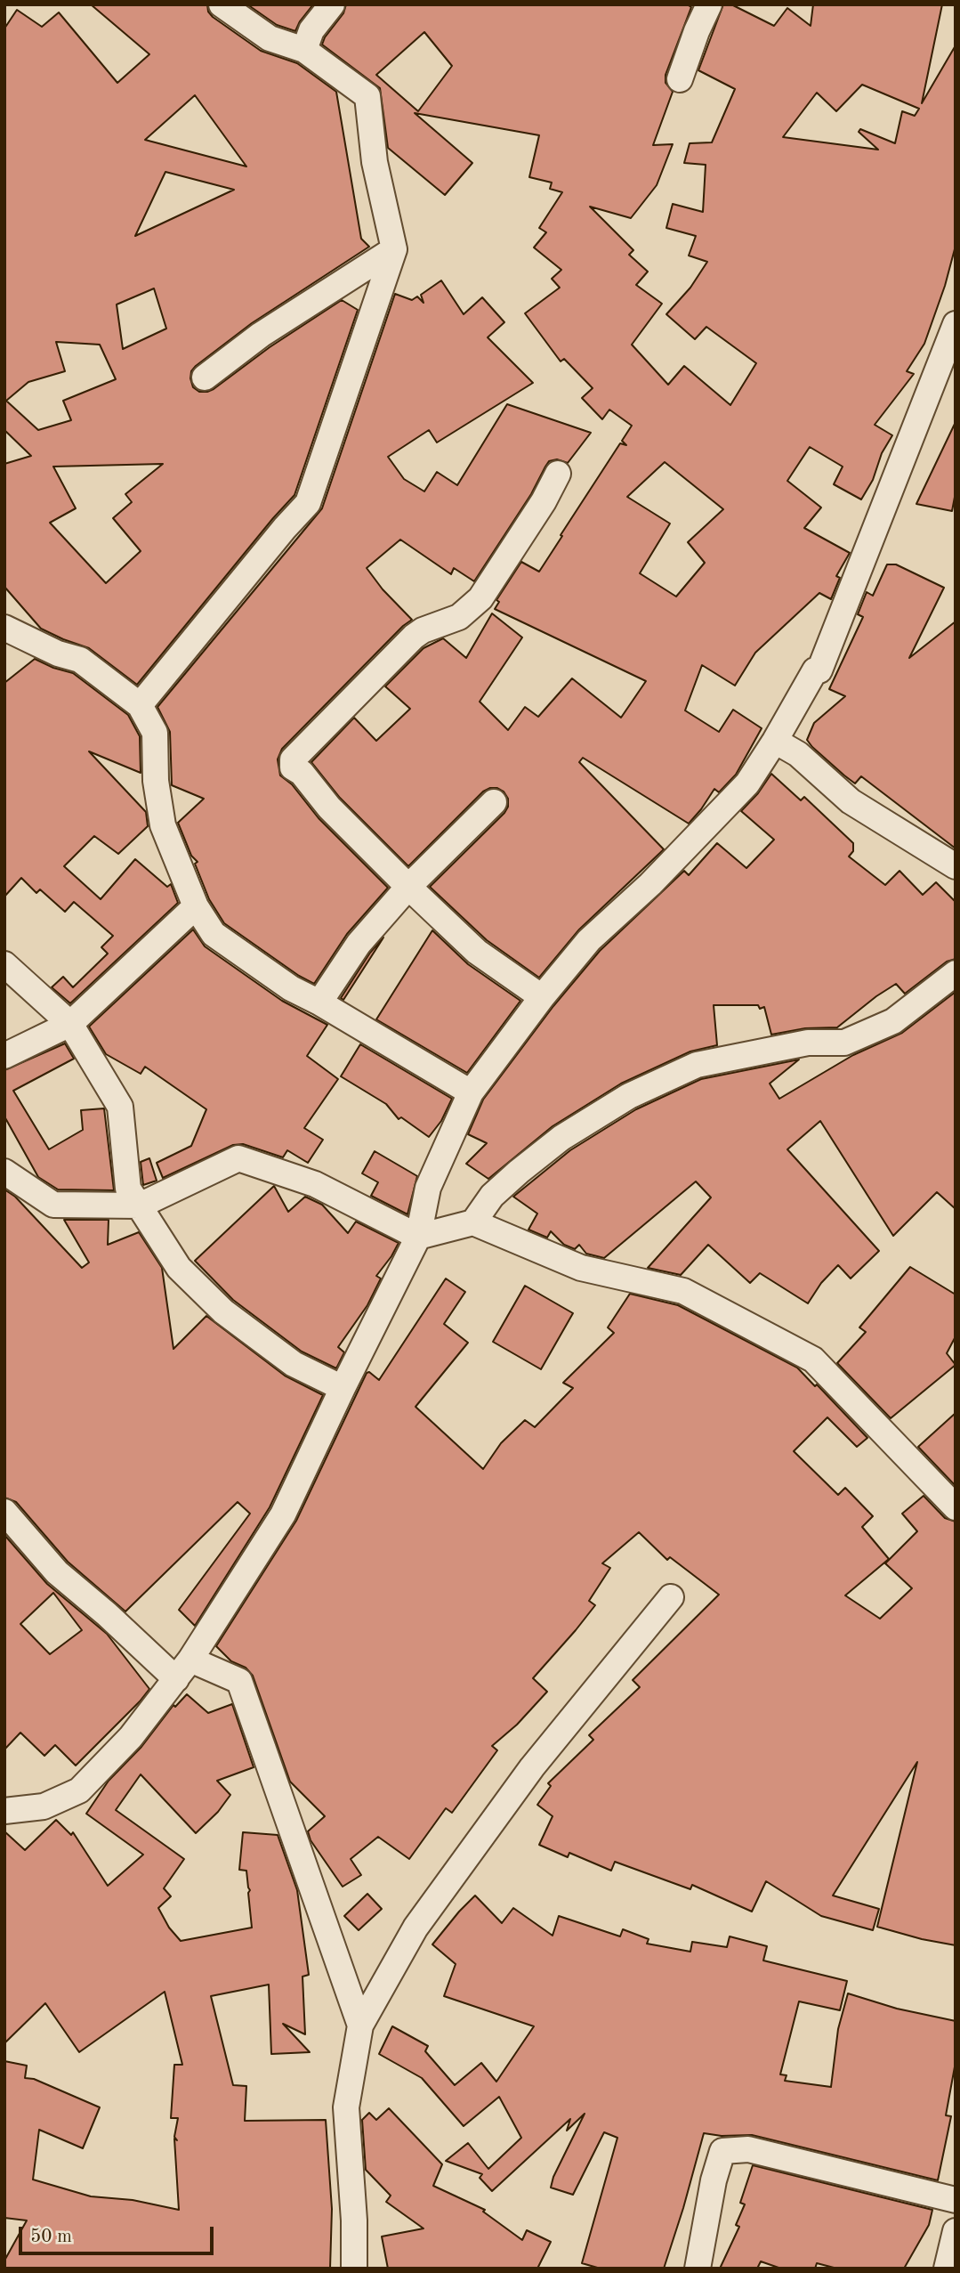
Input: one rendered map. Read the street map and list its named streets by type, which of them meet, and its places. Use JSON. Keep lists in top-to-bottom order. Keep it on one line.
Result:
{"scale_bar":"50 m"}
